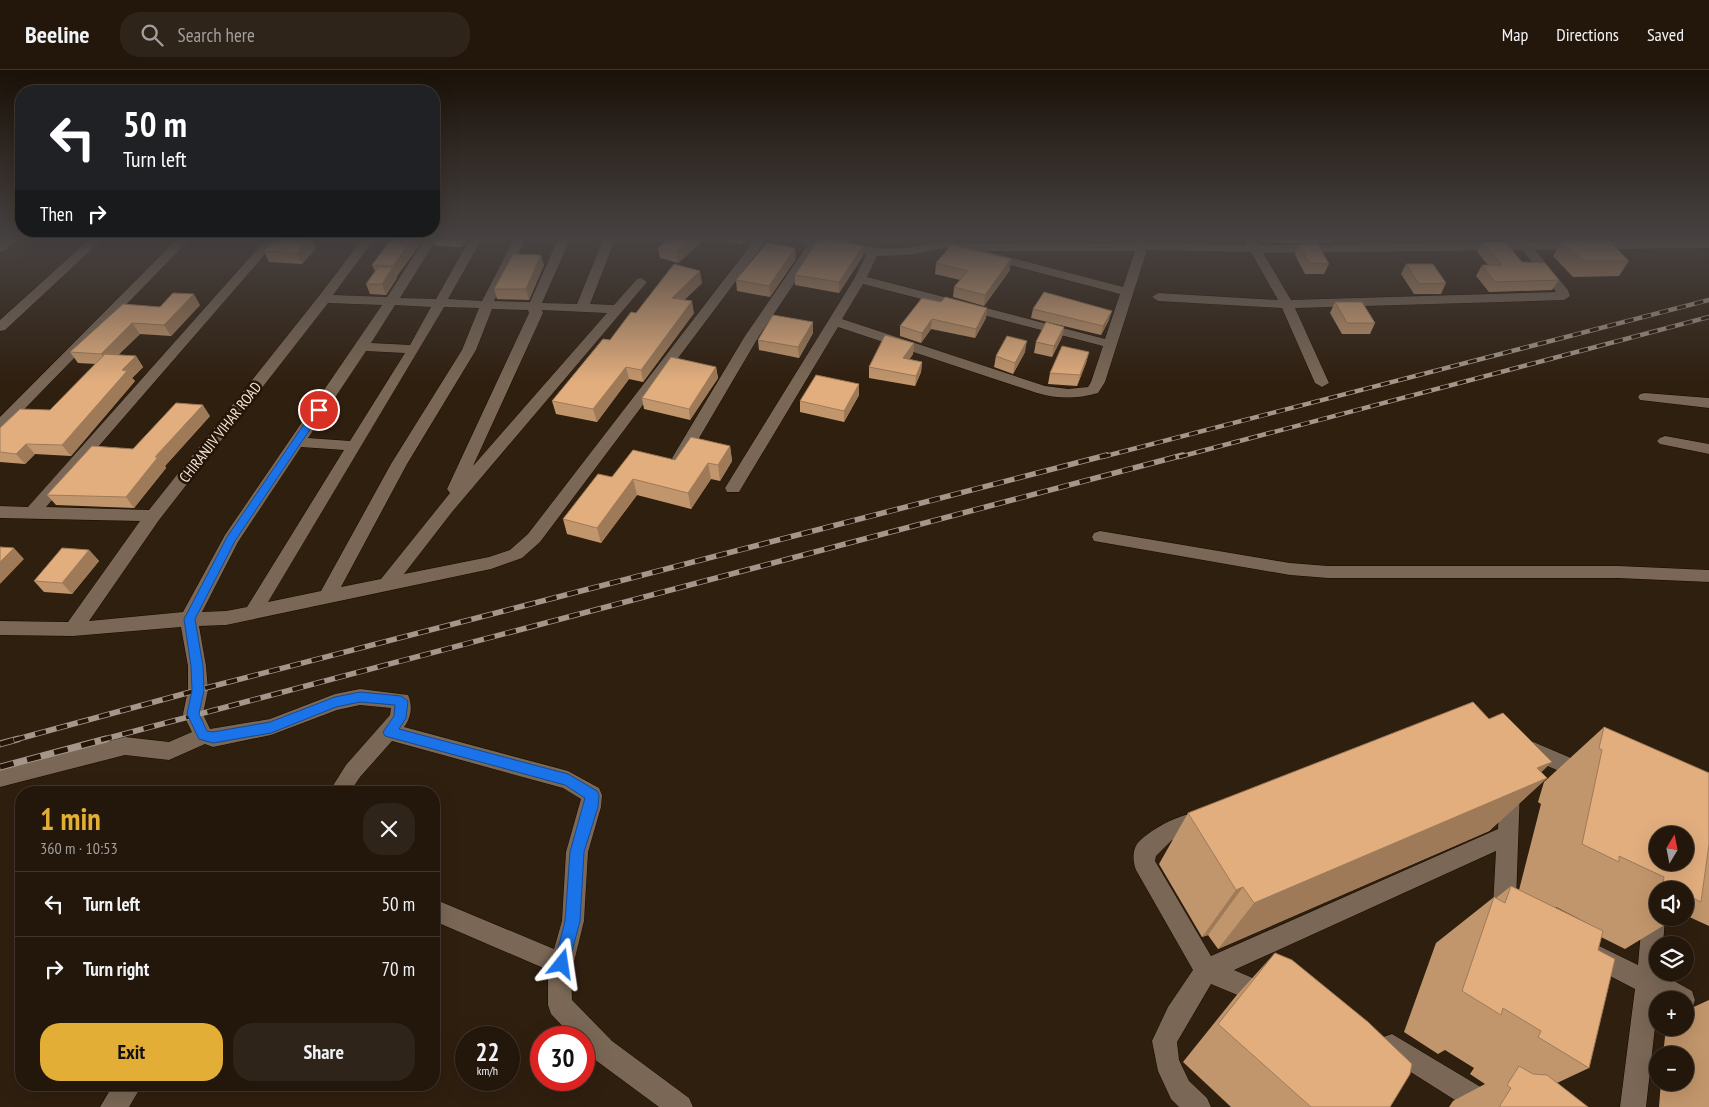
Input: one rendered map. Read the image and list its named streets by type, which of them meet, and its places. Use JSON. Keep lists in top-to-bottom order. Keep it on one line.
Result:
{"streets":{"street":["CHIRANJIV VIHAR ROAD"]},"north":"top","page":{"header":"Beeline","search":"Search here","nav":["Map","Directions","Saved"],"turn":["50 m","Turn left"],"then":"Then","heading":["1 min","360 m · 10:53"],"map_buttons":["+","−"],"list":[{"name":"Turn left","value":"50 m"},{"name":"Turn right","value":"70 m"}],"buttons":["Exit","Share"],"speed":"22 km/h","limit":"30"}}
